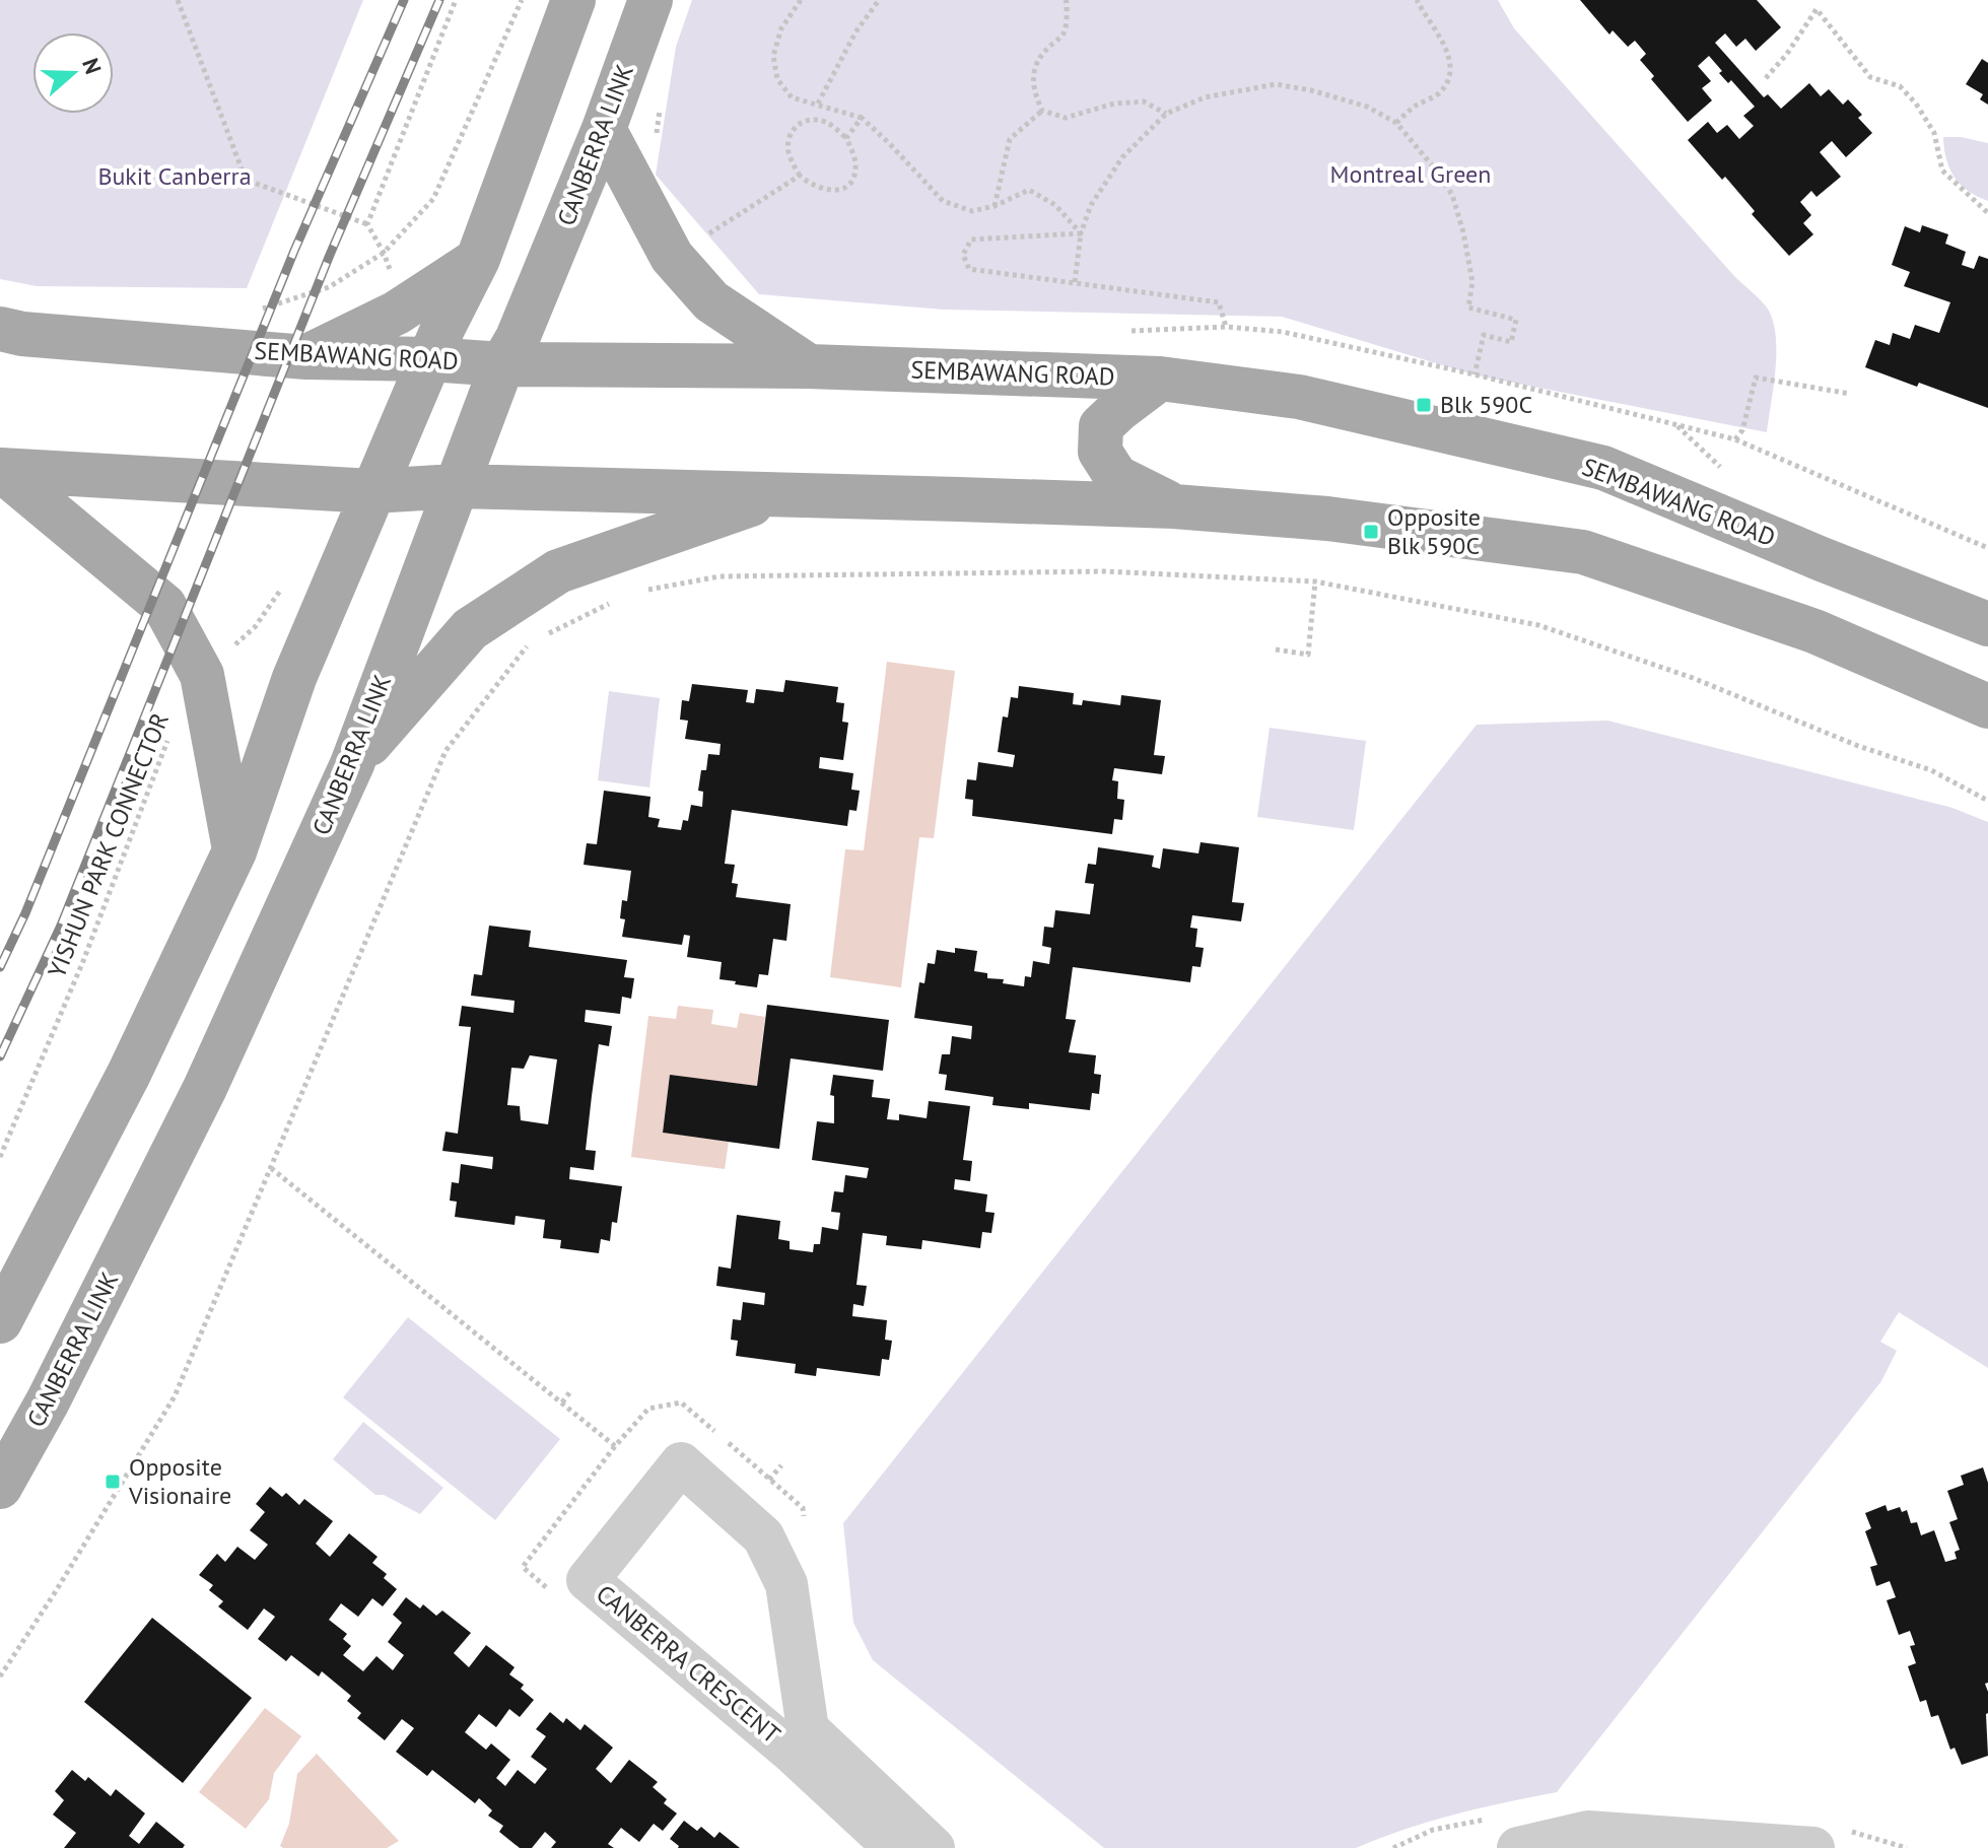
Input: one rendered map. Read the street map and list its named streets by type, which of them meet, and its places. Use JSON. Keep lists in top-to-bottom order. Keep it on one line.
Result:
{"streets":{"main road":["CANBERRA LINK","SEMBAWANG ROAD"],"street":["CANBERRA CRESCENT"],"path":["YISHUN PARK CONNECTOR"]},"crossings":[["CANBERRA LINK","SEMBAWANG ROAD"]],"parks":["Montreal Green","Bukit Canberra"],"places":{"transit":["Blk 590C","Opposite Blk 590C","Opposite Visionaire"]},"north":"right"}
